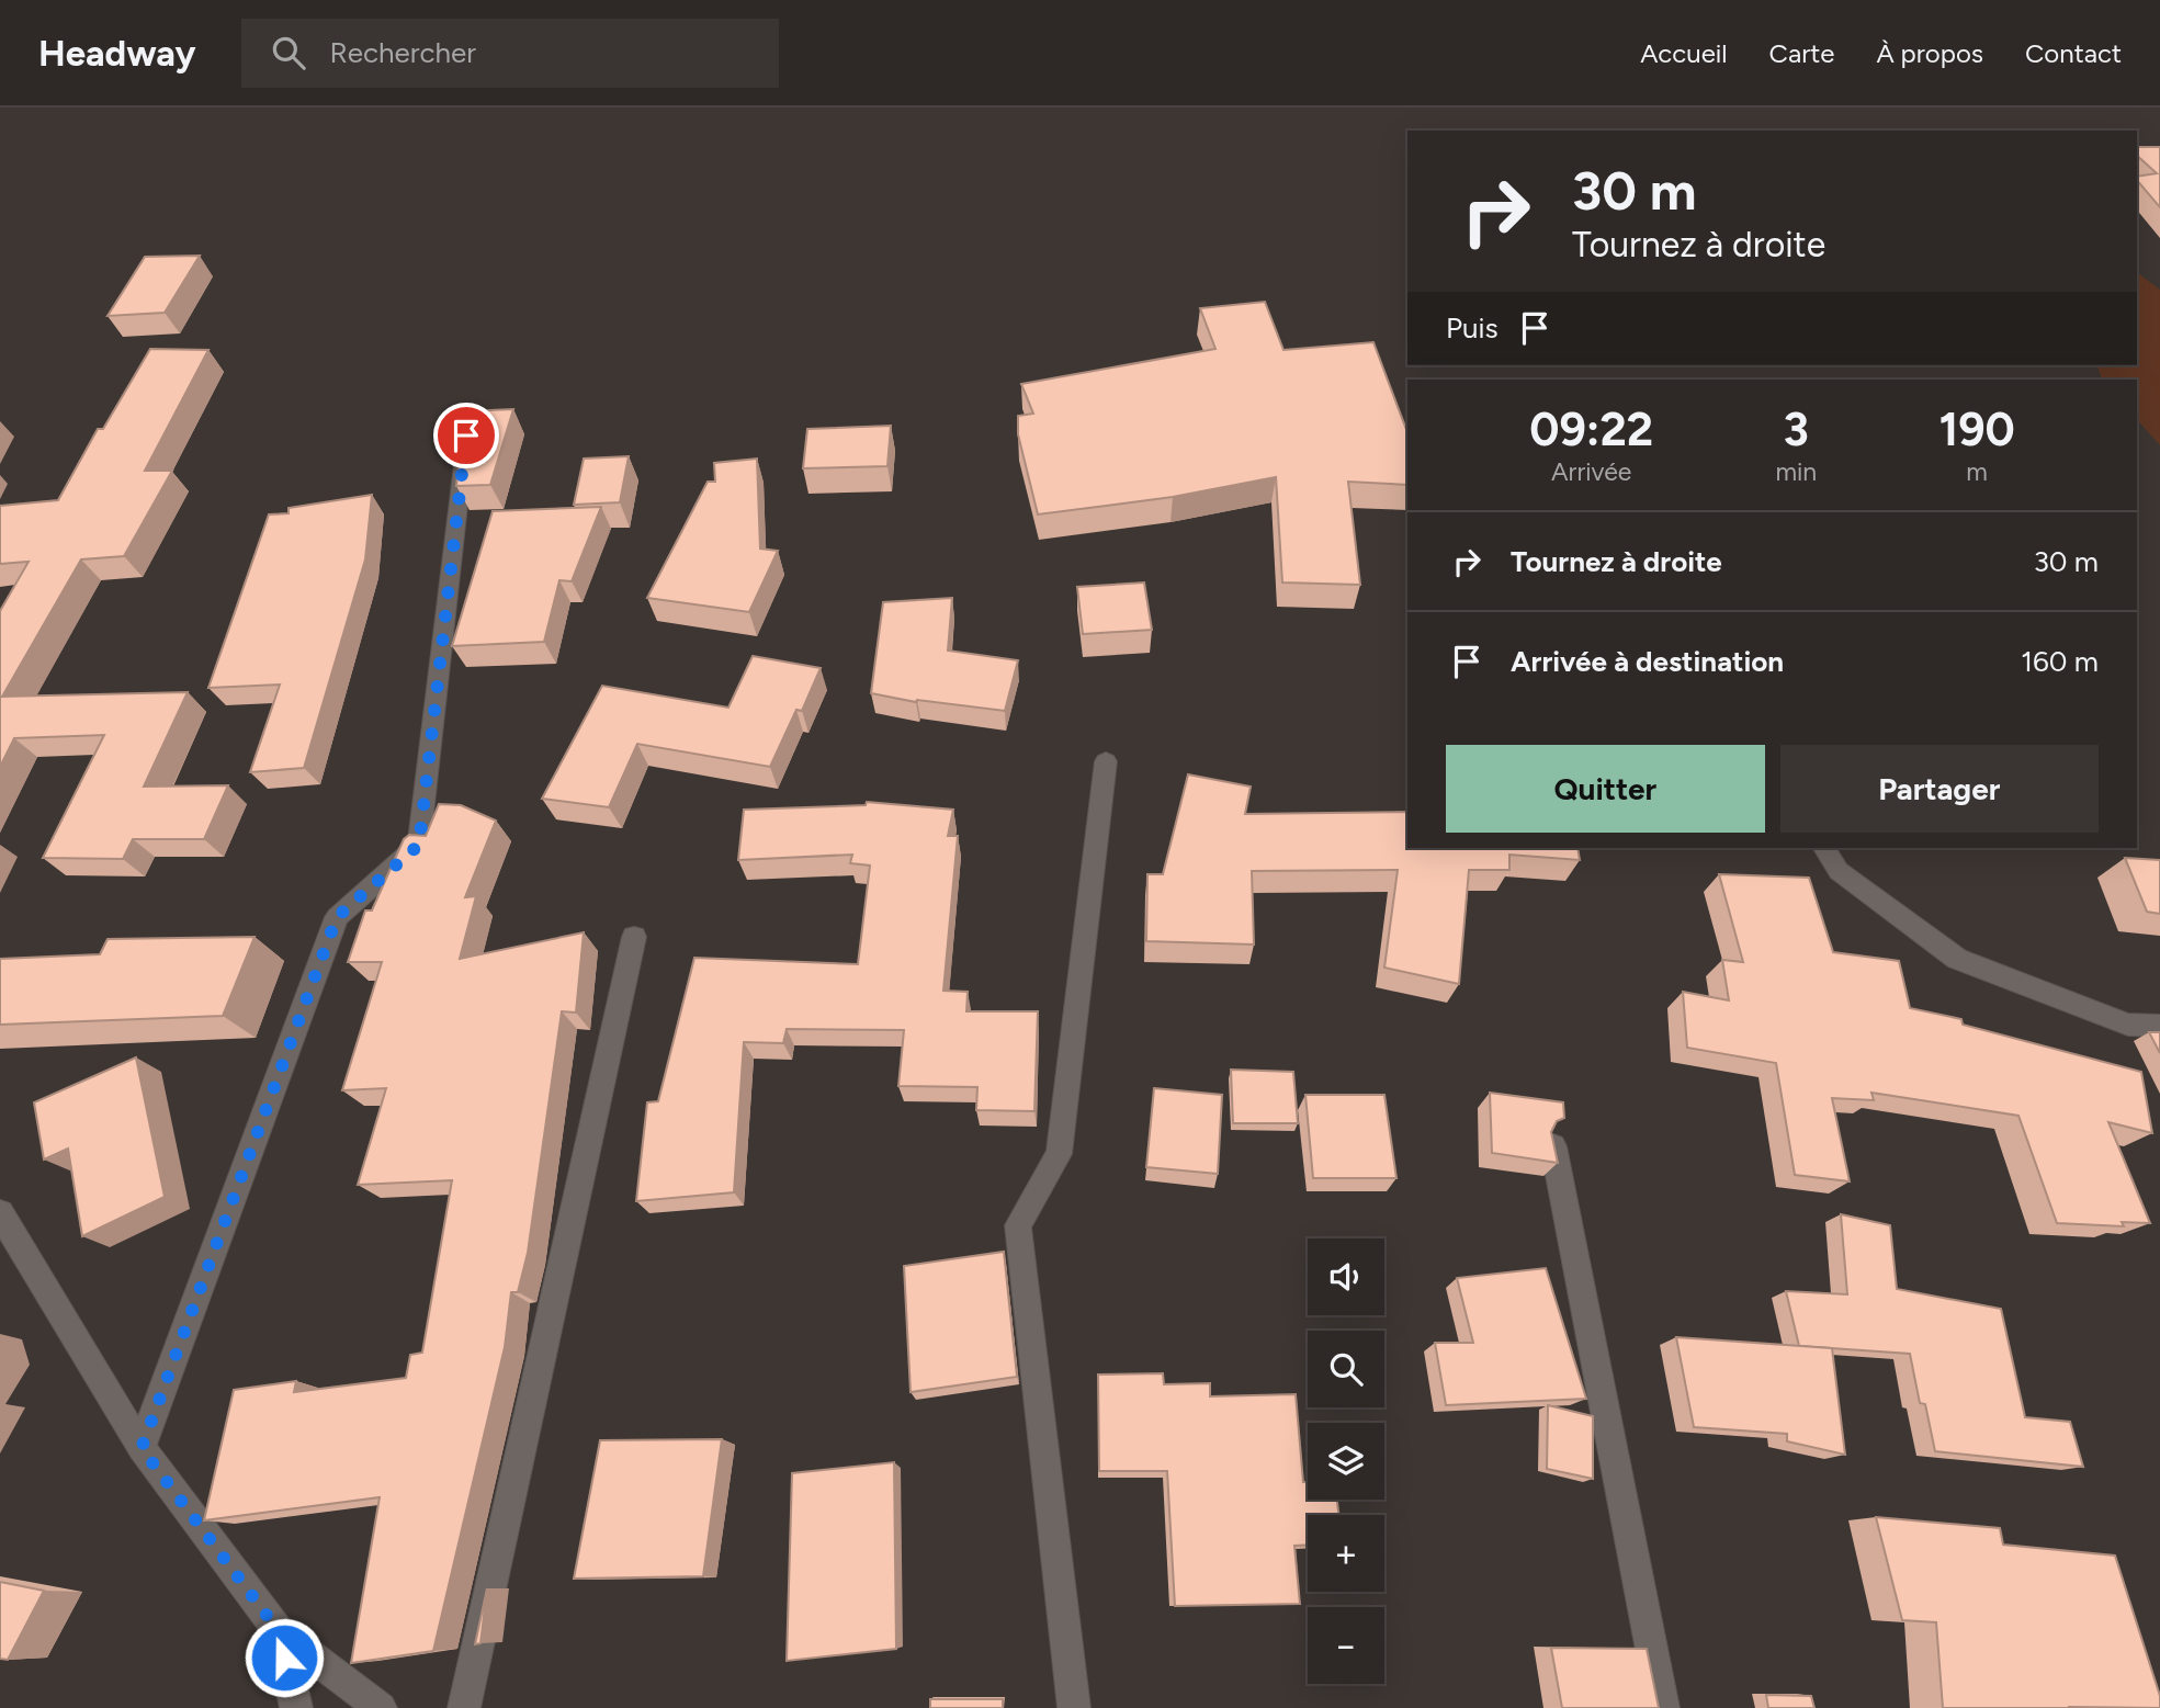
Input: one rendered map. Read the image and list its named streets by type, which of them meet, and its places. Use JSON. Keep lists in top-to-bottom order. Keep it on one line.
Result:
{"page":{"header":"Headway","search":"Rechercher","nav":["Accueil","Carte","À propos","Contact"],"turn":["30 m","Tournez à droite"],"then":"Puis","eta":["09:22","Arrivée","3","min","190","m"],"list":[{"name":"Tournez à droite","value":"30 m"},{"name":"Arrivée à destination","value":"160 m"}],"buttons":["Quitter","Partager"],"map_buttons":["+","−"]}}
